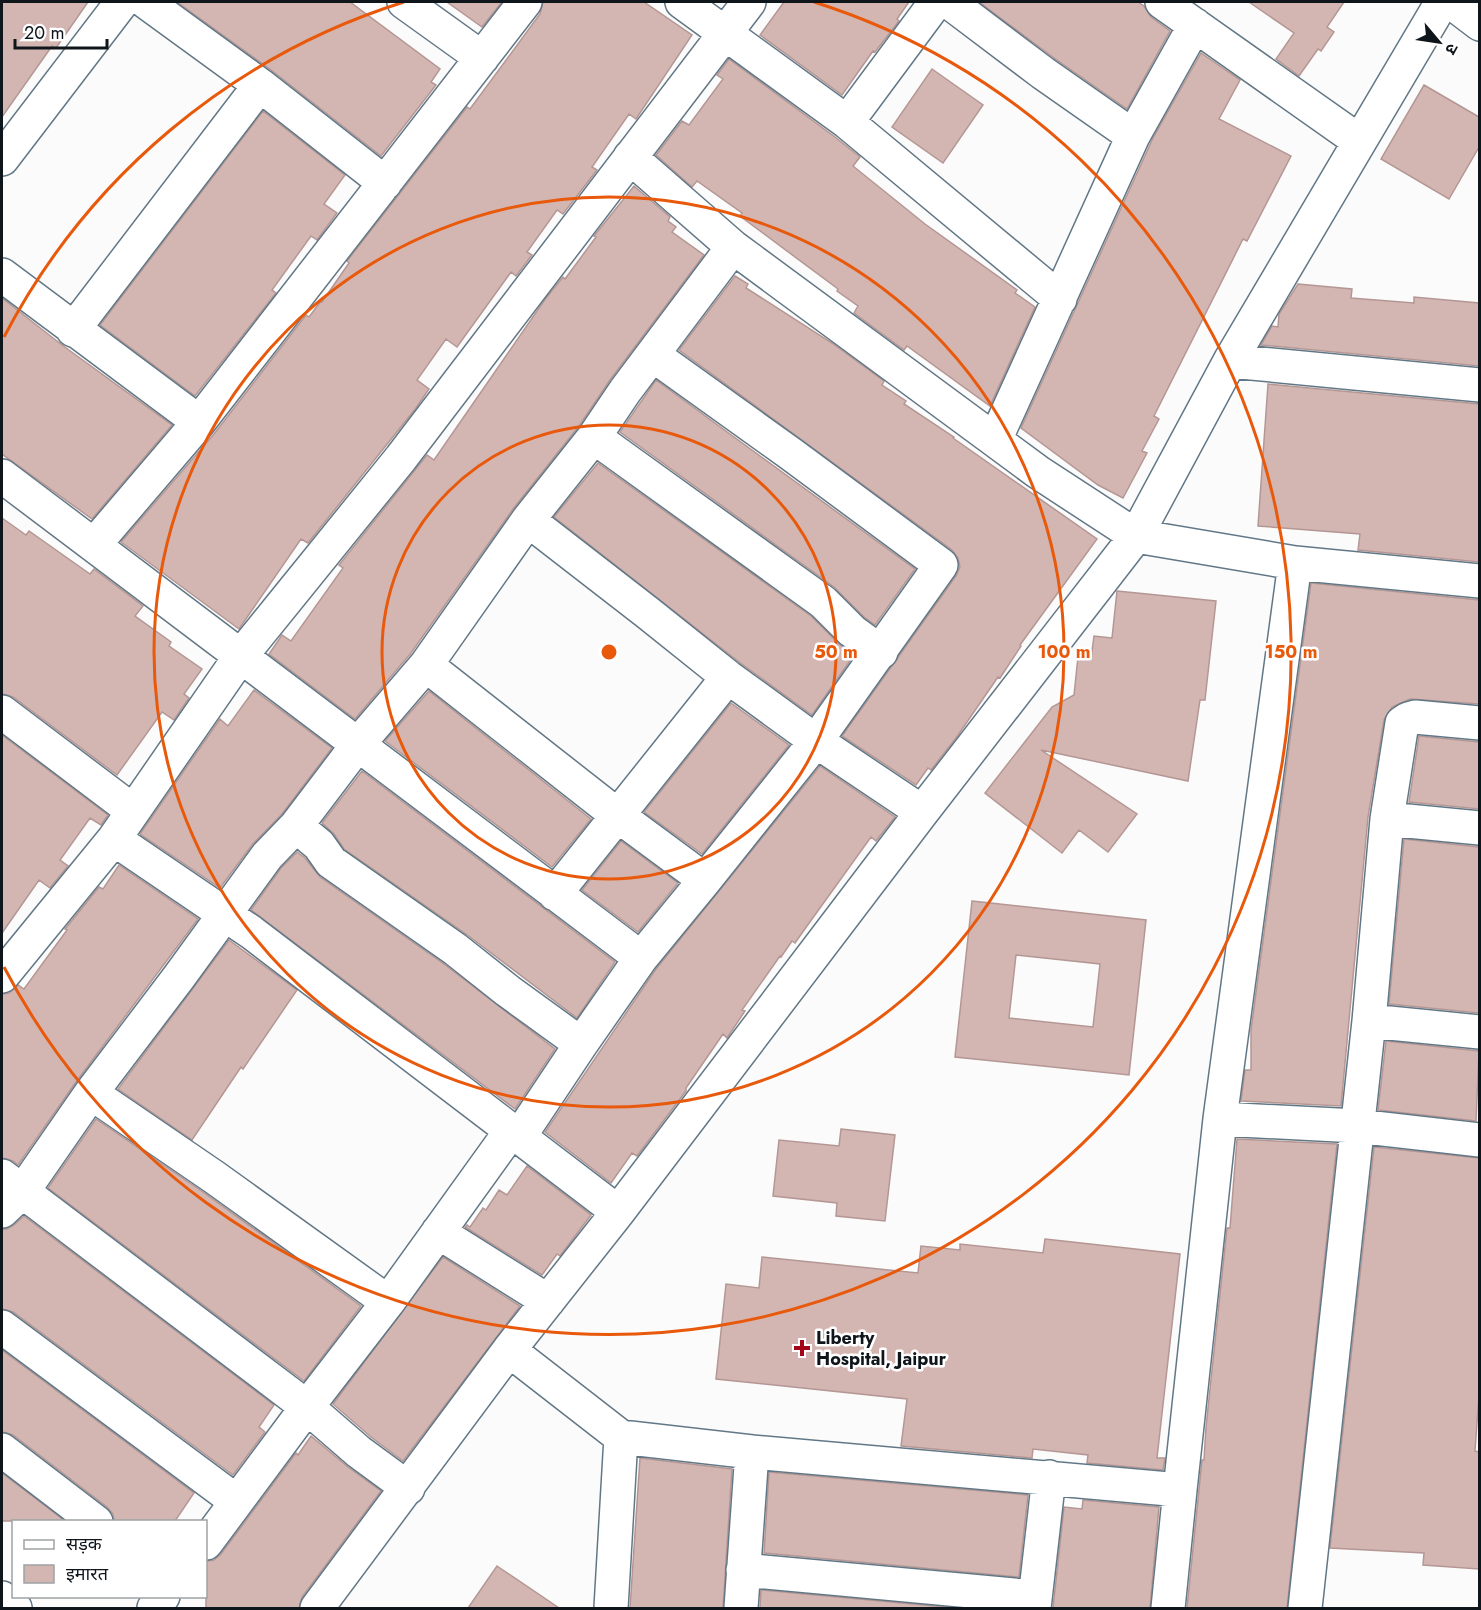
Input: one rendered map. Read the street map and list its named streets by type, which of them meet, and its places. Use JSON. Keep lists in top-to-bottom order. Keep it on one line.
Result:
{"places":{"health":["Liberty Hospital, Jaipur"]},"legend":["सड़क","इमारत"],"scale_bar":"20 m","north":"bottom right","rings":["50 m","100 m","150 m"]}
